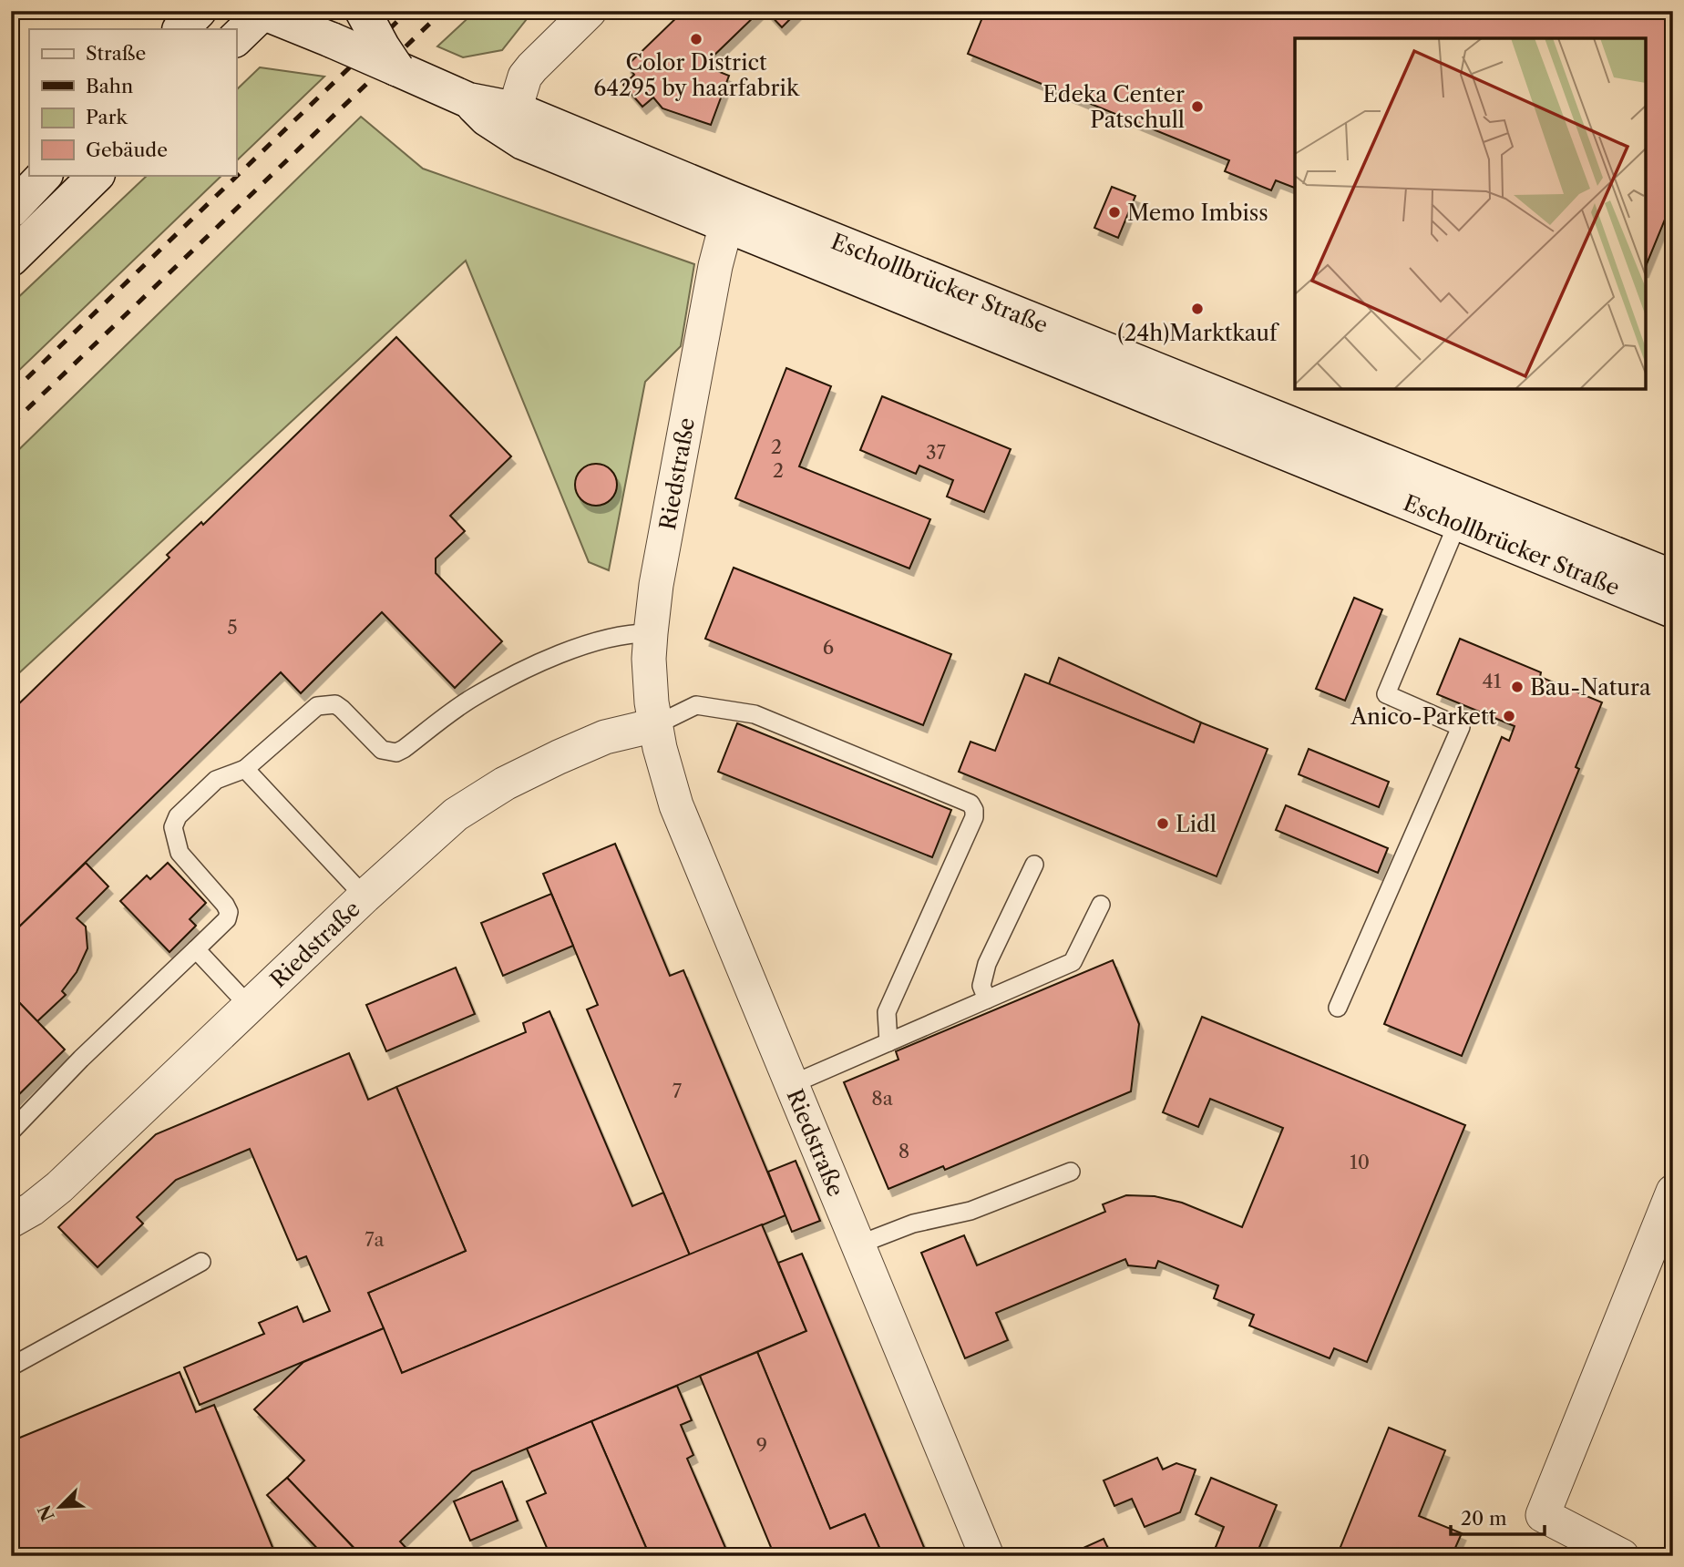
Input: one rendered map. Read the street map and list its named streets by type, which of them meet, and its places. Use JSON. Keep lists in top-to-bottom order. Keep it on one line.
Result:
{"streets":{"main road":["Eschollbrücker Straße"],"street":["Riedstraße"]},"crossings":[["Eschollbrücker Straße","Riedstraße"]],"places":["Color District 64295 by haarfabrik","Edeka Center Patschull","Memo Imbiss","(24h)Marktkauf","Bau-Natura","Anico-Parkett","Lidl"],"house_numbers":["2","37","2","5","6","41","7","8a","8","10","7a","9"],"legend":["Straße","Bahn","Park","Gebäude"],"scale_bar":"20 m","north":"bottom left"}
